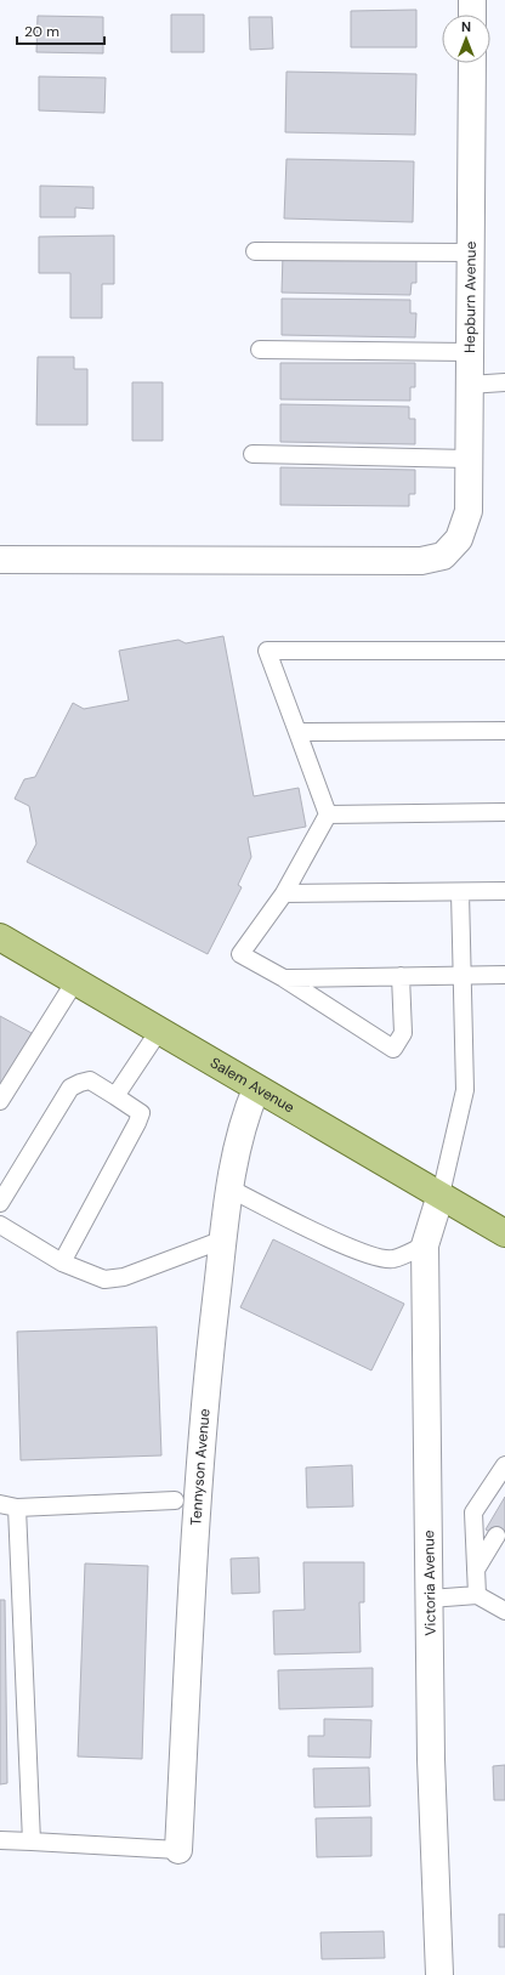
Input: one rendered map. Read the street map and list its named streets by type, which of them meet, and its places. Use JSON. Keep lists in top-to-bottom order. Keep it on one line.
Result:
{"streets":{"main road":["Salem Avenue"],"street":["Hepburn Avenue","Tennyson Avenue","Victoria Avenue"]},"crossings":[["Salem Avenue","Tennyson Avenue"],["Salem Avenue","Victoria Avenue"]],"scale_bar":"20 m","north":"top"}
